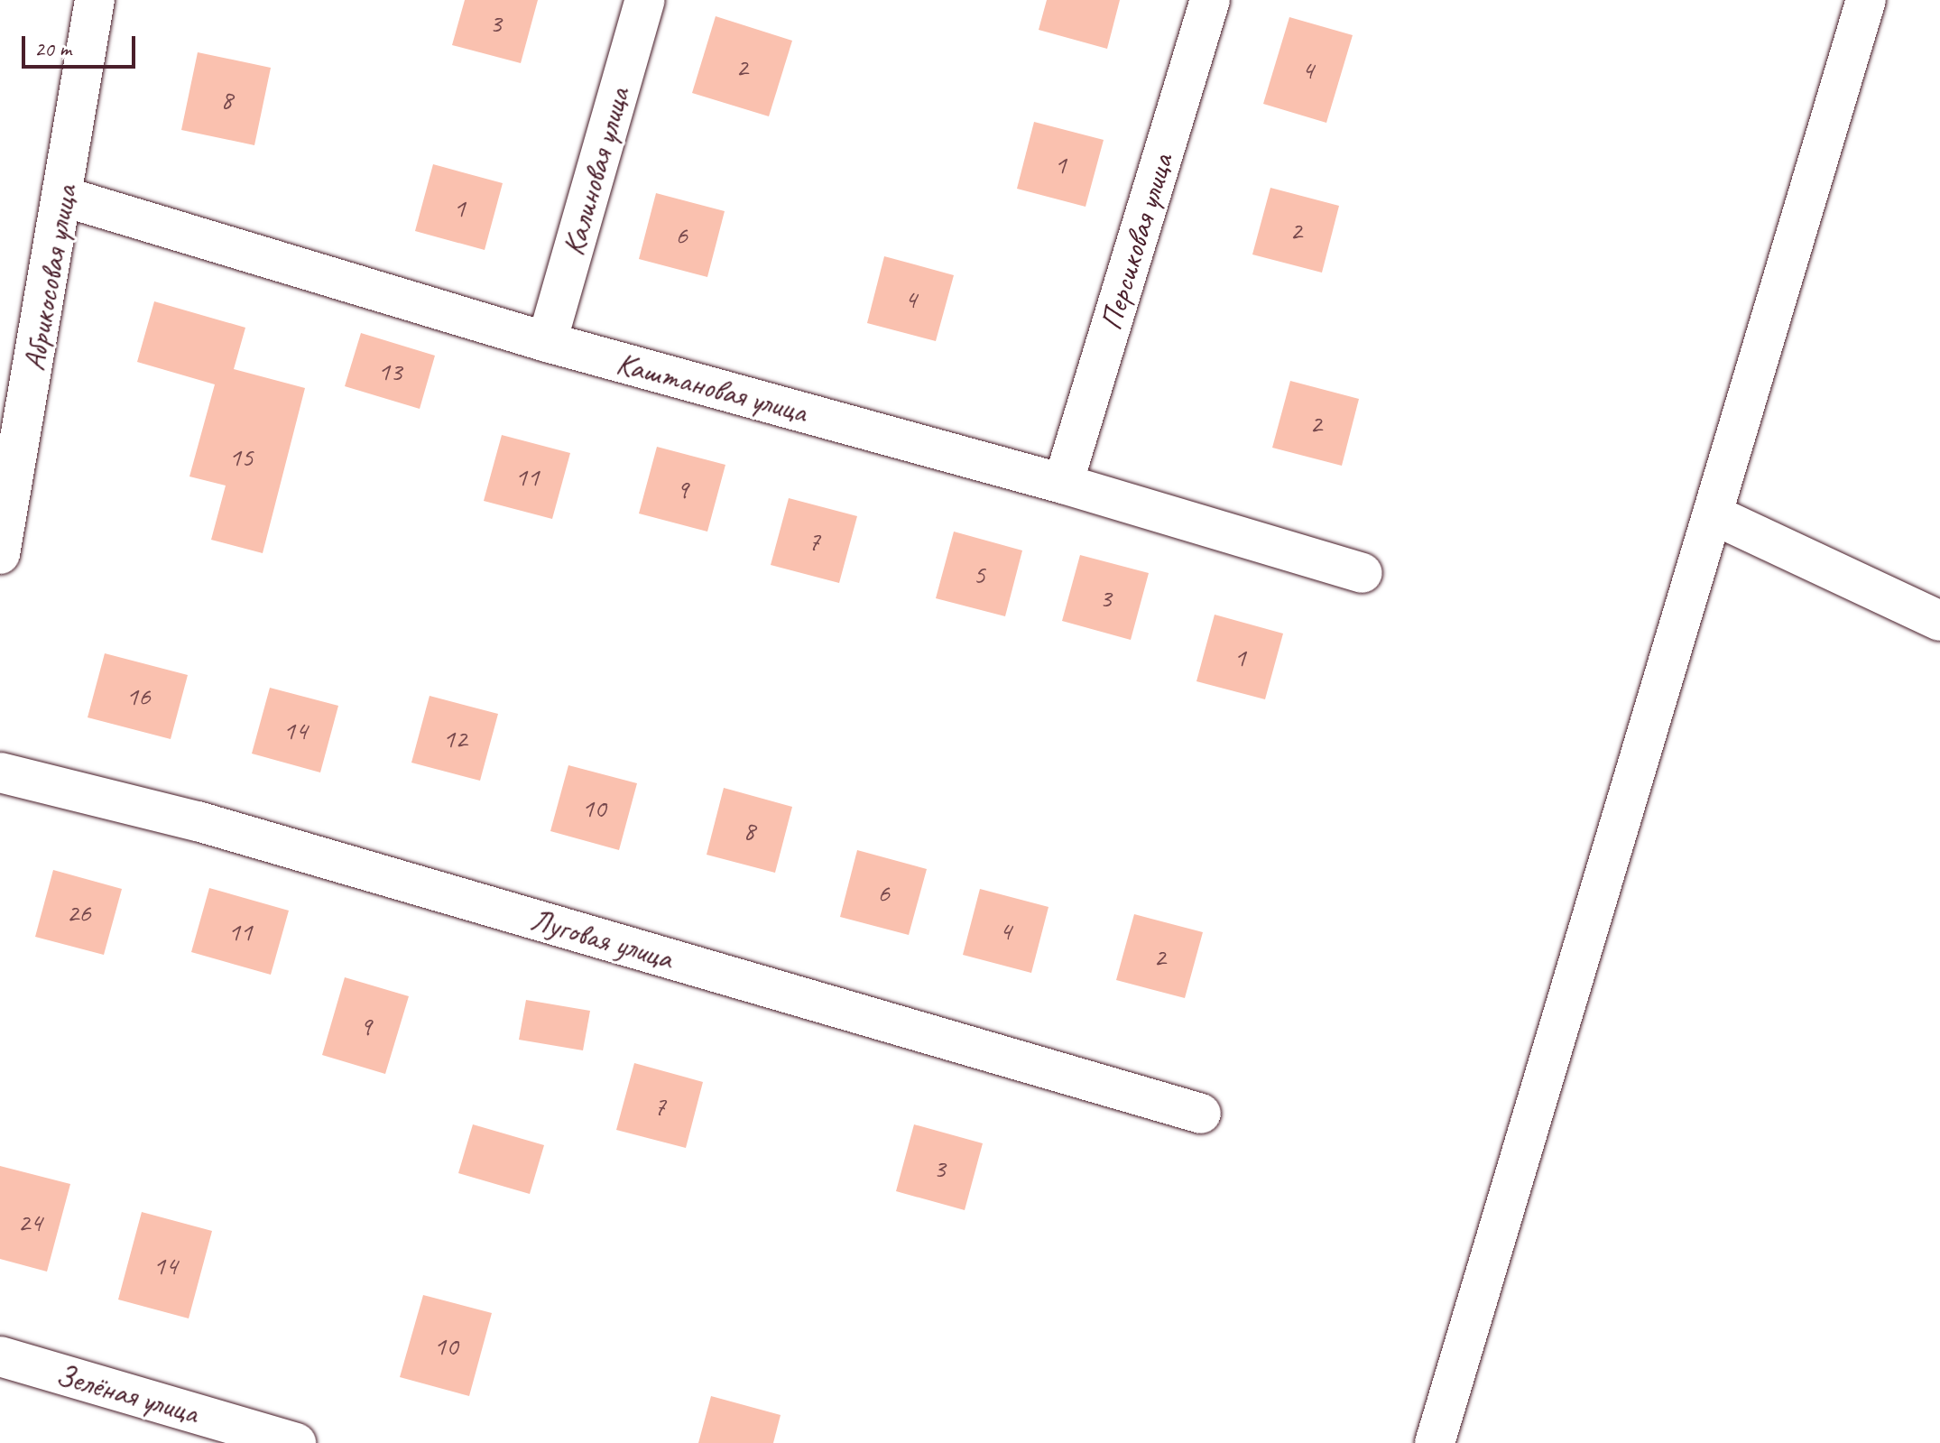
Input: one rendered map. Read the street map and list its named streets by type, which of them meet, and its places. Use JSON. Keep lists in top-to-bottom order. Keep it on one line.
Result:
{"streets":{"main road":["Калиновая улица","Персиковая улица","Абрикосовая улица","Каштановая улица","Луговая улица","Зелёная улица"]},"crossings":[["Калиновая улица","Каштановая улица"],["Персиковая улица","Каштановая улица"],["Абрикосовая улица","Каштановая улица"]],"house_numbers":["3","2","4","8","1","1","2","6","4","13","2","15","11","9","7","5","3","1","16","14","12","10","8","6","26","4","11","2","9","7","3","24","14","10"],"scale_bar":"20 m"}
